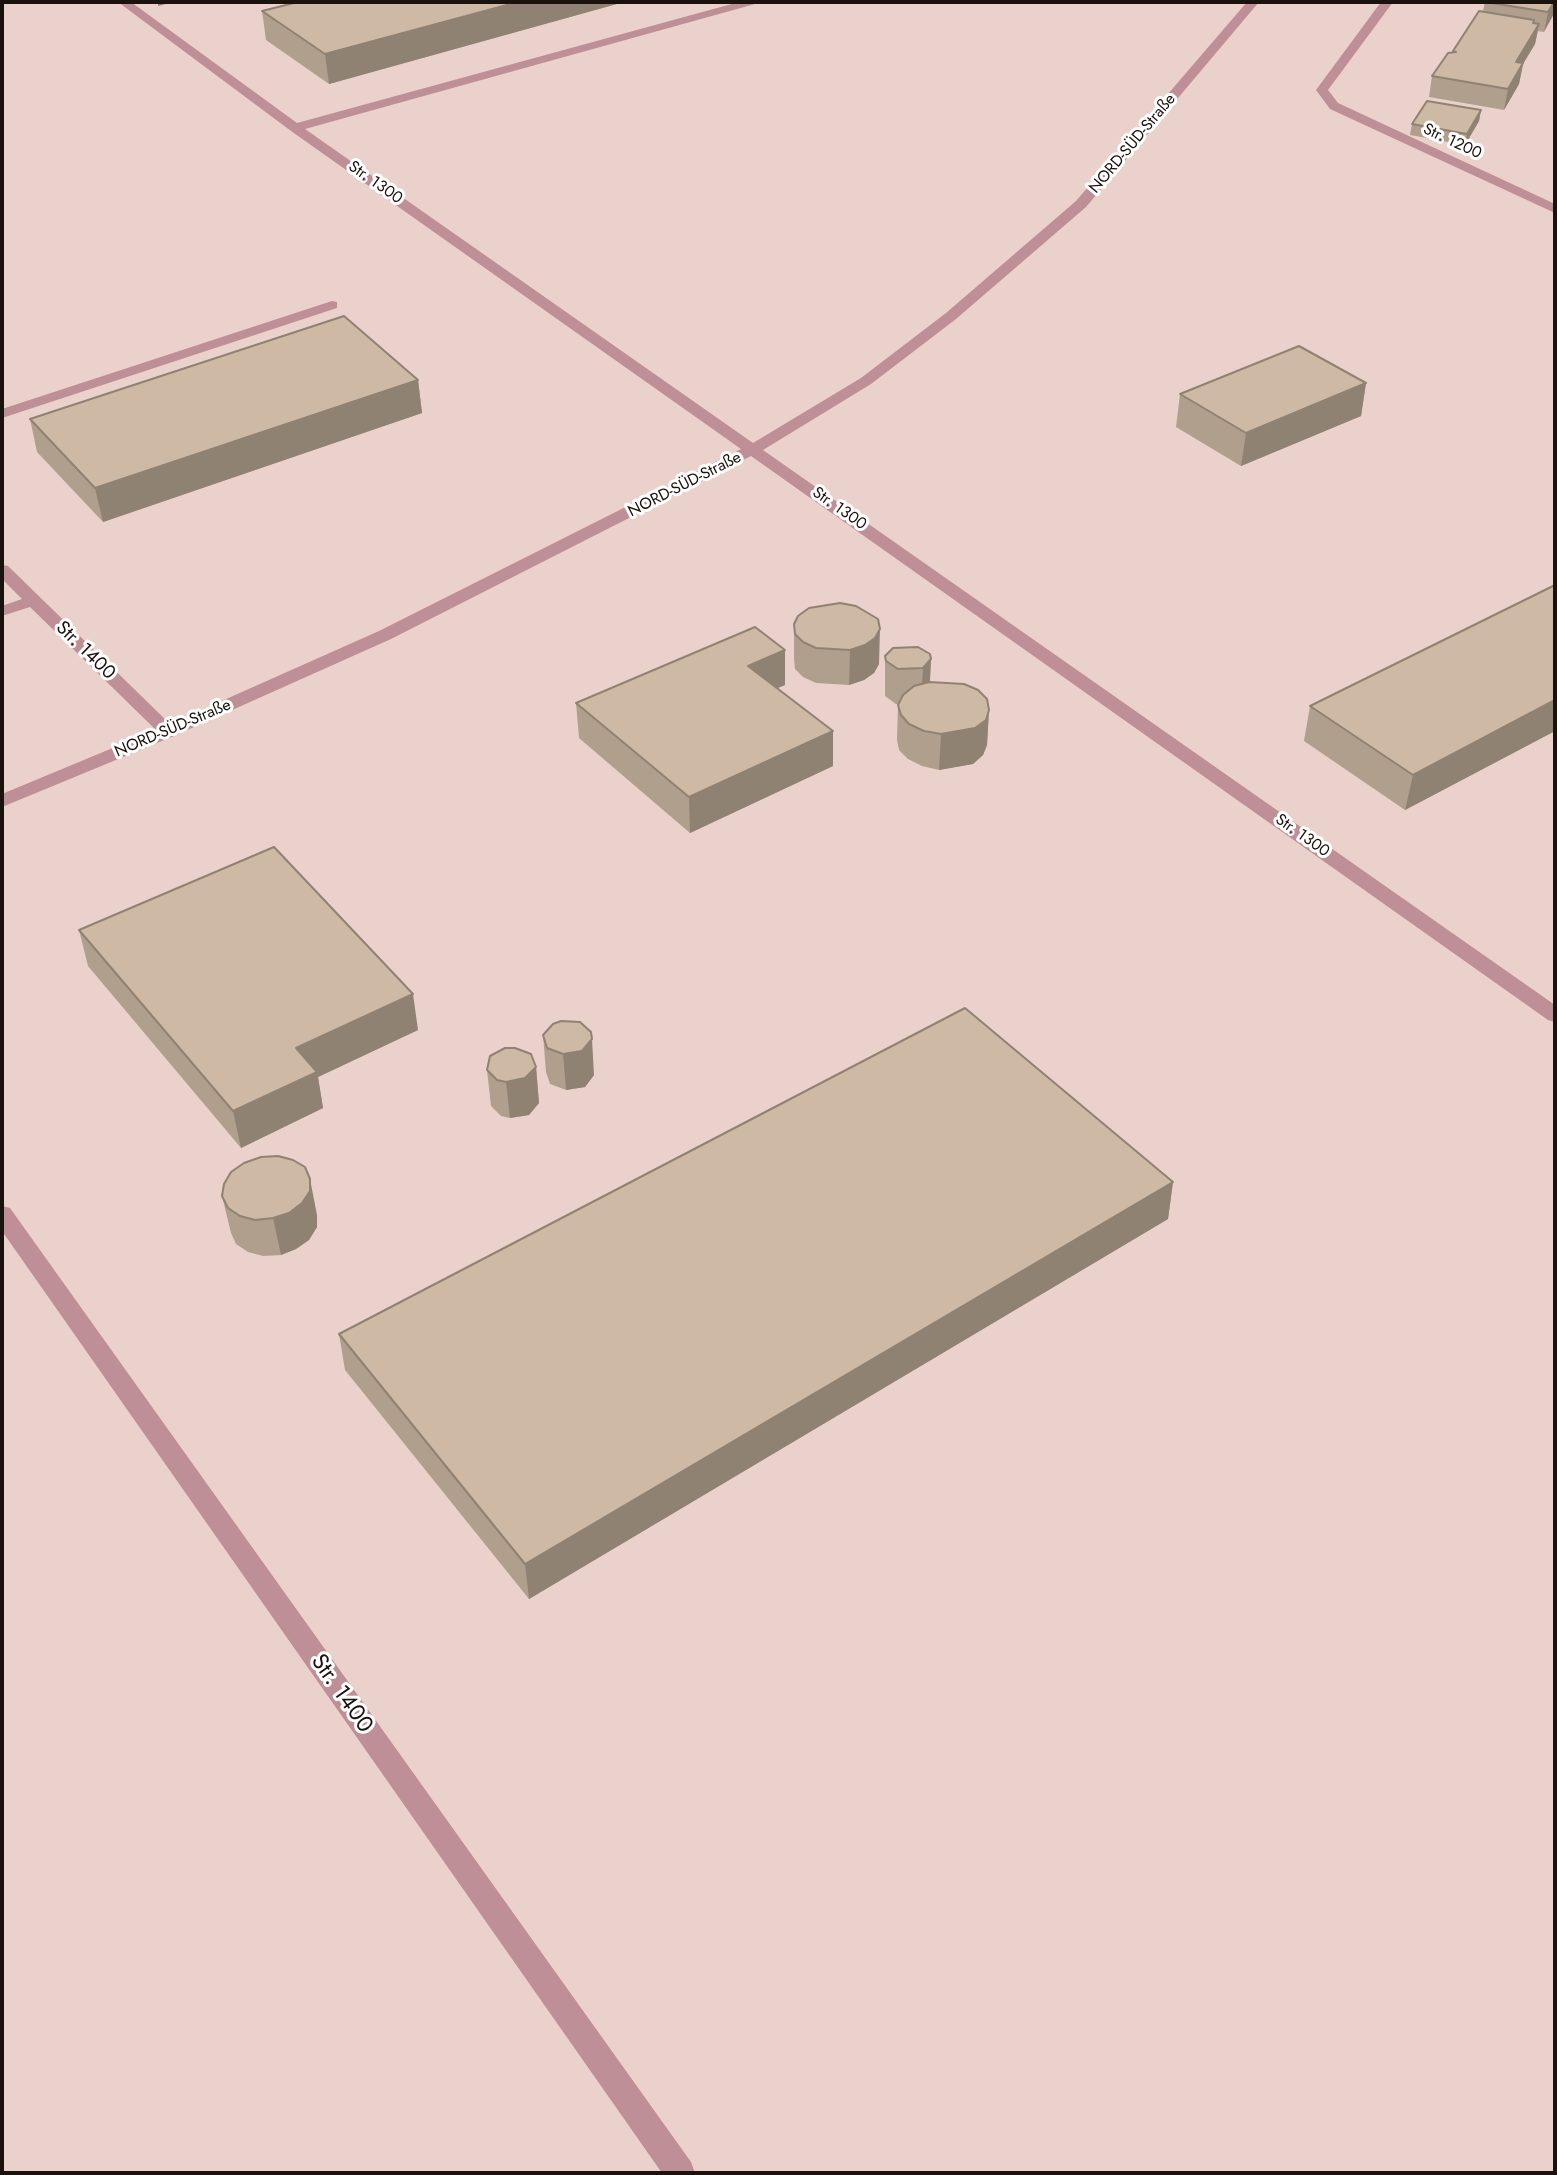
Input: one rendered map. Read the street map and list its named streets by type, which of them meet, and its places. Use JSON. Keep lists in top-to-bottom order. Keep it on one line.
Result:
{"streets":{"lane":["Str. 1200","NORD-SÜD-Straße","Str. 1300","Str. 1400"]},"crossings":[["NORD-SÜD-Straße","Str. 1300"],["NORD-SÜD-Straße","Str. 1400"]]}
